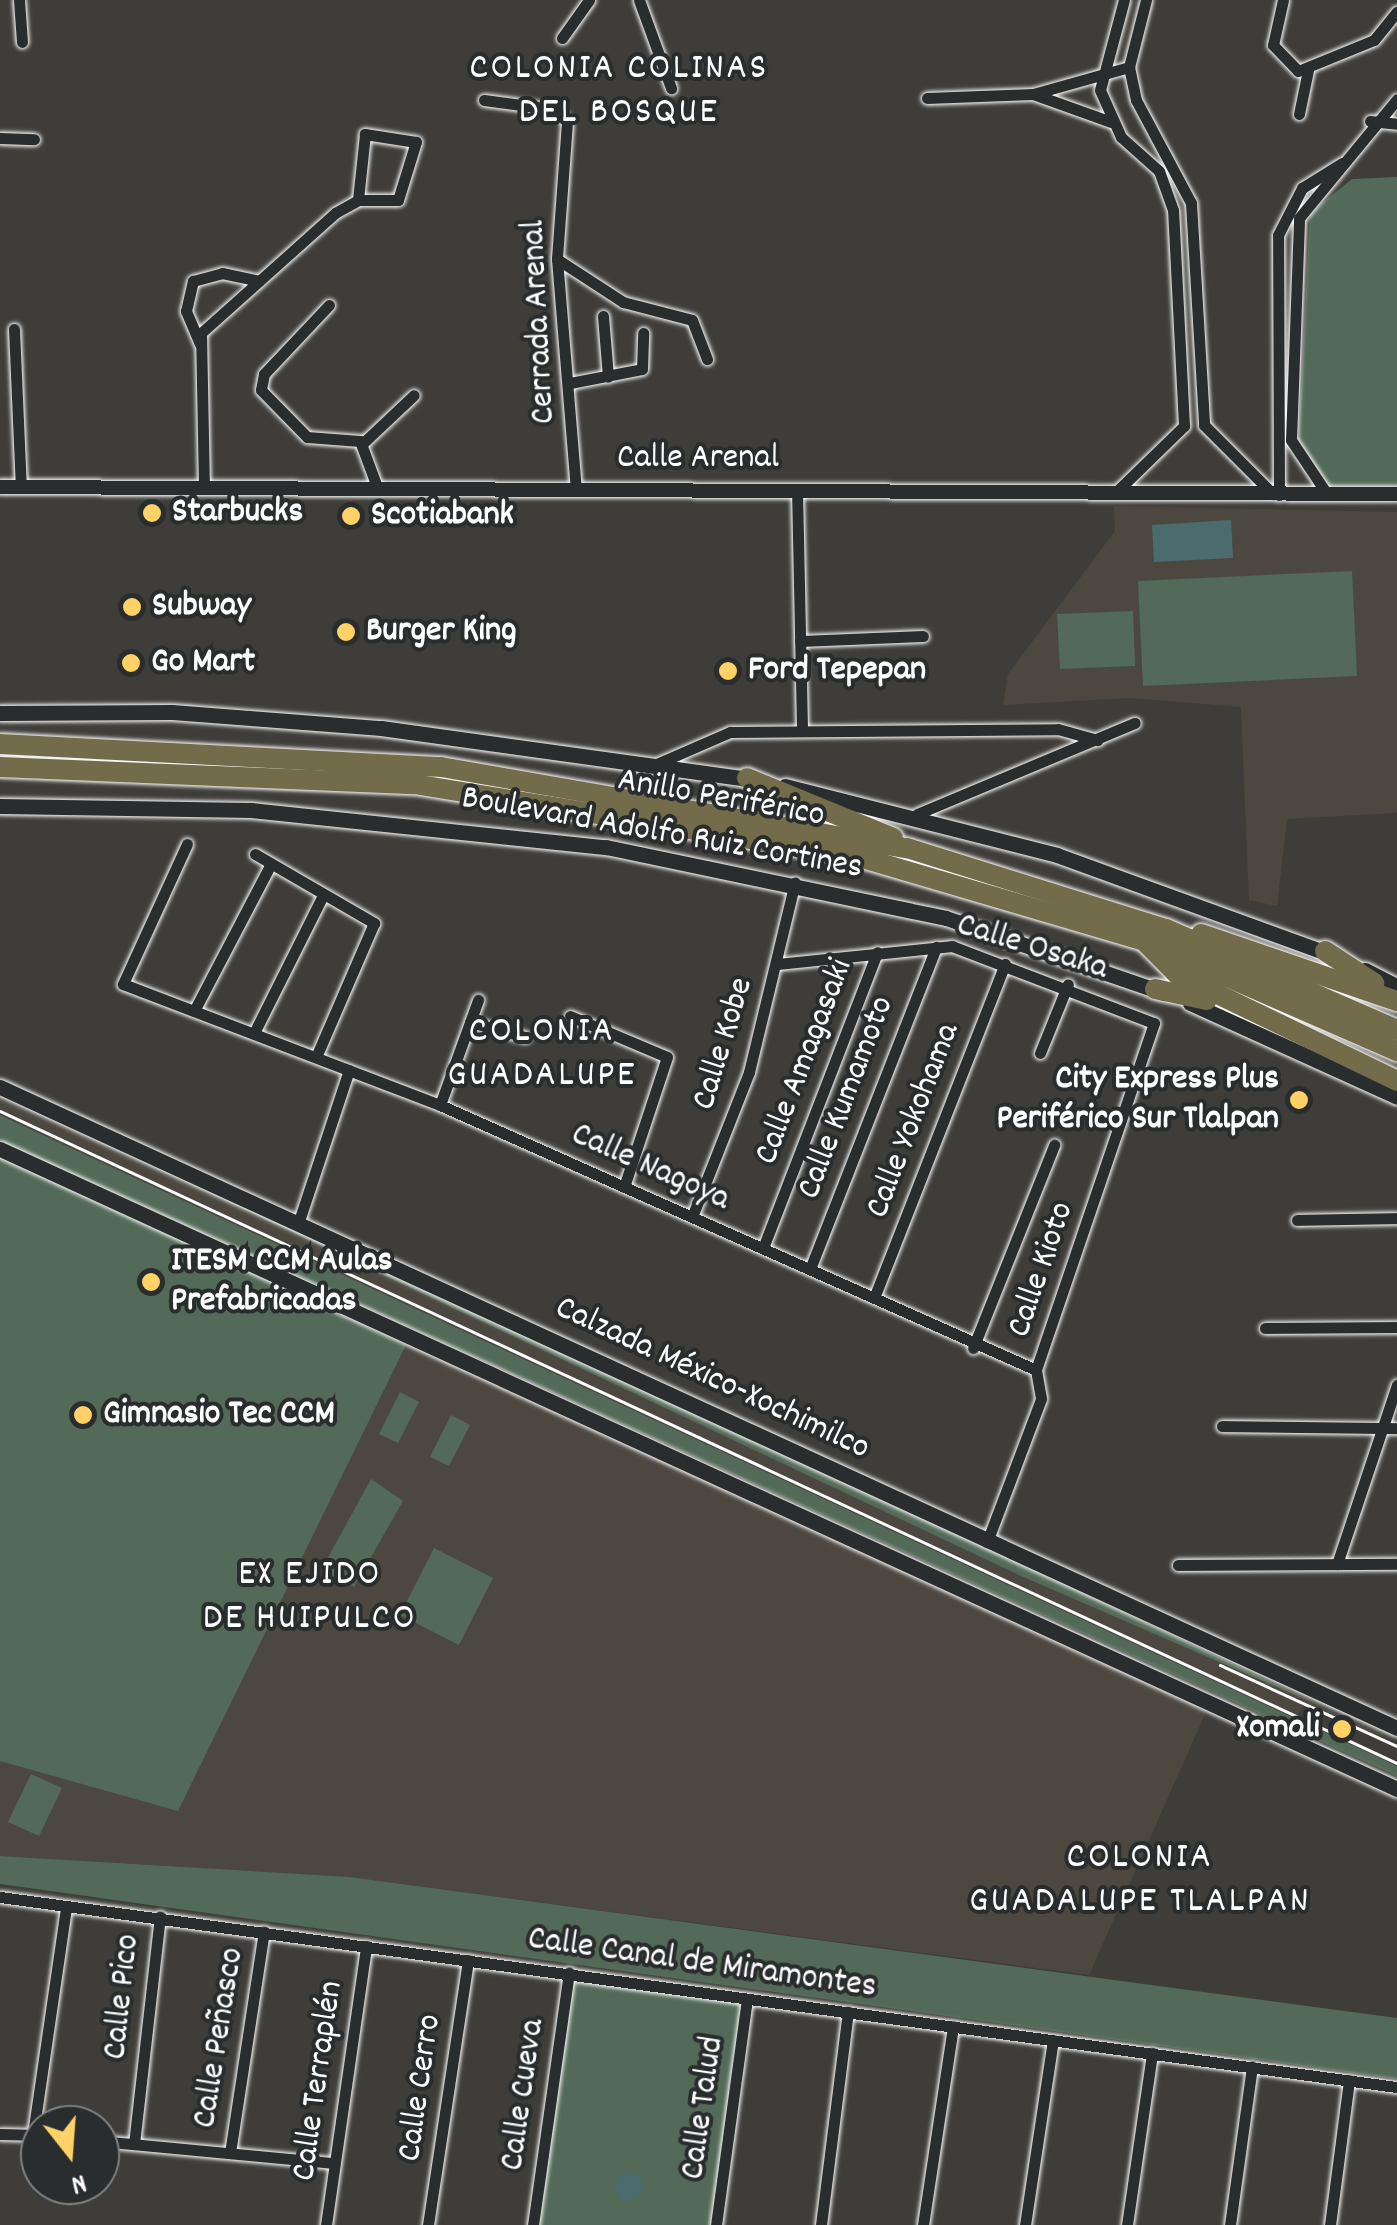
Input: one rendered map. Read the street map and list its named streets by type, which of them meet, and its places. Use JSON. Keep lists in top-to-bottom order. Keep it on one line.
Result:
{"streets":{"highway":["Anillo Periférico"],"main road":["Boulevard Adolfo Ruiz Cortines","Calzada México-Xochimilco"],"street":["Cerrada Arenal","Calle Arenal","Calle Osaka","Calle Kobe","Calle Amagasaki","Calle Kumamoto","Calle Yokohama","Calle Nagoya","Calle Kioto","Calle Canal de Miramontes","Calle Pico","Calle Peñasco","Calle Terraplén","Calle Cerro","Calle Cueva","Calle Talud"]},"crossings":[["Cerrada Arenal","Calle Arenal"],["Boulevard Adolfo Ruiz Cortines","Calle Kobe"],["Calle Osaka","Calle Kobe"],["Calle Osaka","Calle Amagasaki"],["Calle Osaka","Calle Kumamoto"],["Calle Osaka","Calle Yokohama"],["Calle Osaka","Calle Kioto"],["Calle Kobe","Calle Nagoya"],["Calle Amagasaki","Calle Nagoya"],["Calle Kumamoto","Calle Nagoya"],["Calle Yokohama","Calle Nagoya"],["Calle Nagoya","Calle Kioto"],["Calle Kioto","Calzada México-Xochimilco"],["Calle Canal de Miramontes","Calle Pico"],["Calle Canal de Miramontes","Calle Peñasco"],["Calle Canal de Miramontes","Calle Terraplén"],["Calle Canal de Miramontes","Calle Cerro"],["Calle Canal de Miramontes","Calle Cueva"],["Calle Canal de Miramontes","Calle Talud"]],"districts":["COLONIA COLINAS DEL BOSQUE","COLONIA GUADALUPE","EX EJIDO DE HUIPULCO","COLONIA GUADALUPE TLALPAN"],"places":["Starbucks","Scotiabank","Subway","Burger King","Go Mart","Ford Tepepan","City Express Plus Periférico Sur Tlalpan","ITESM CCM Aulas Prefabricadas","Gimnasio Tec CCM","Xomali"],"north":"bottom"}
